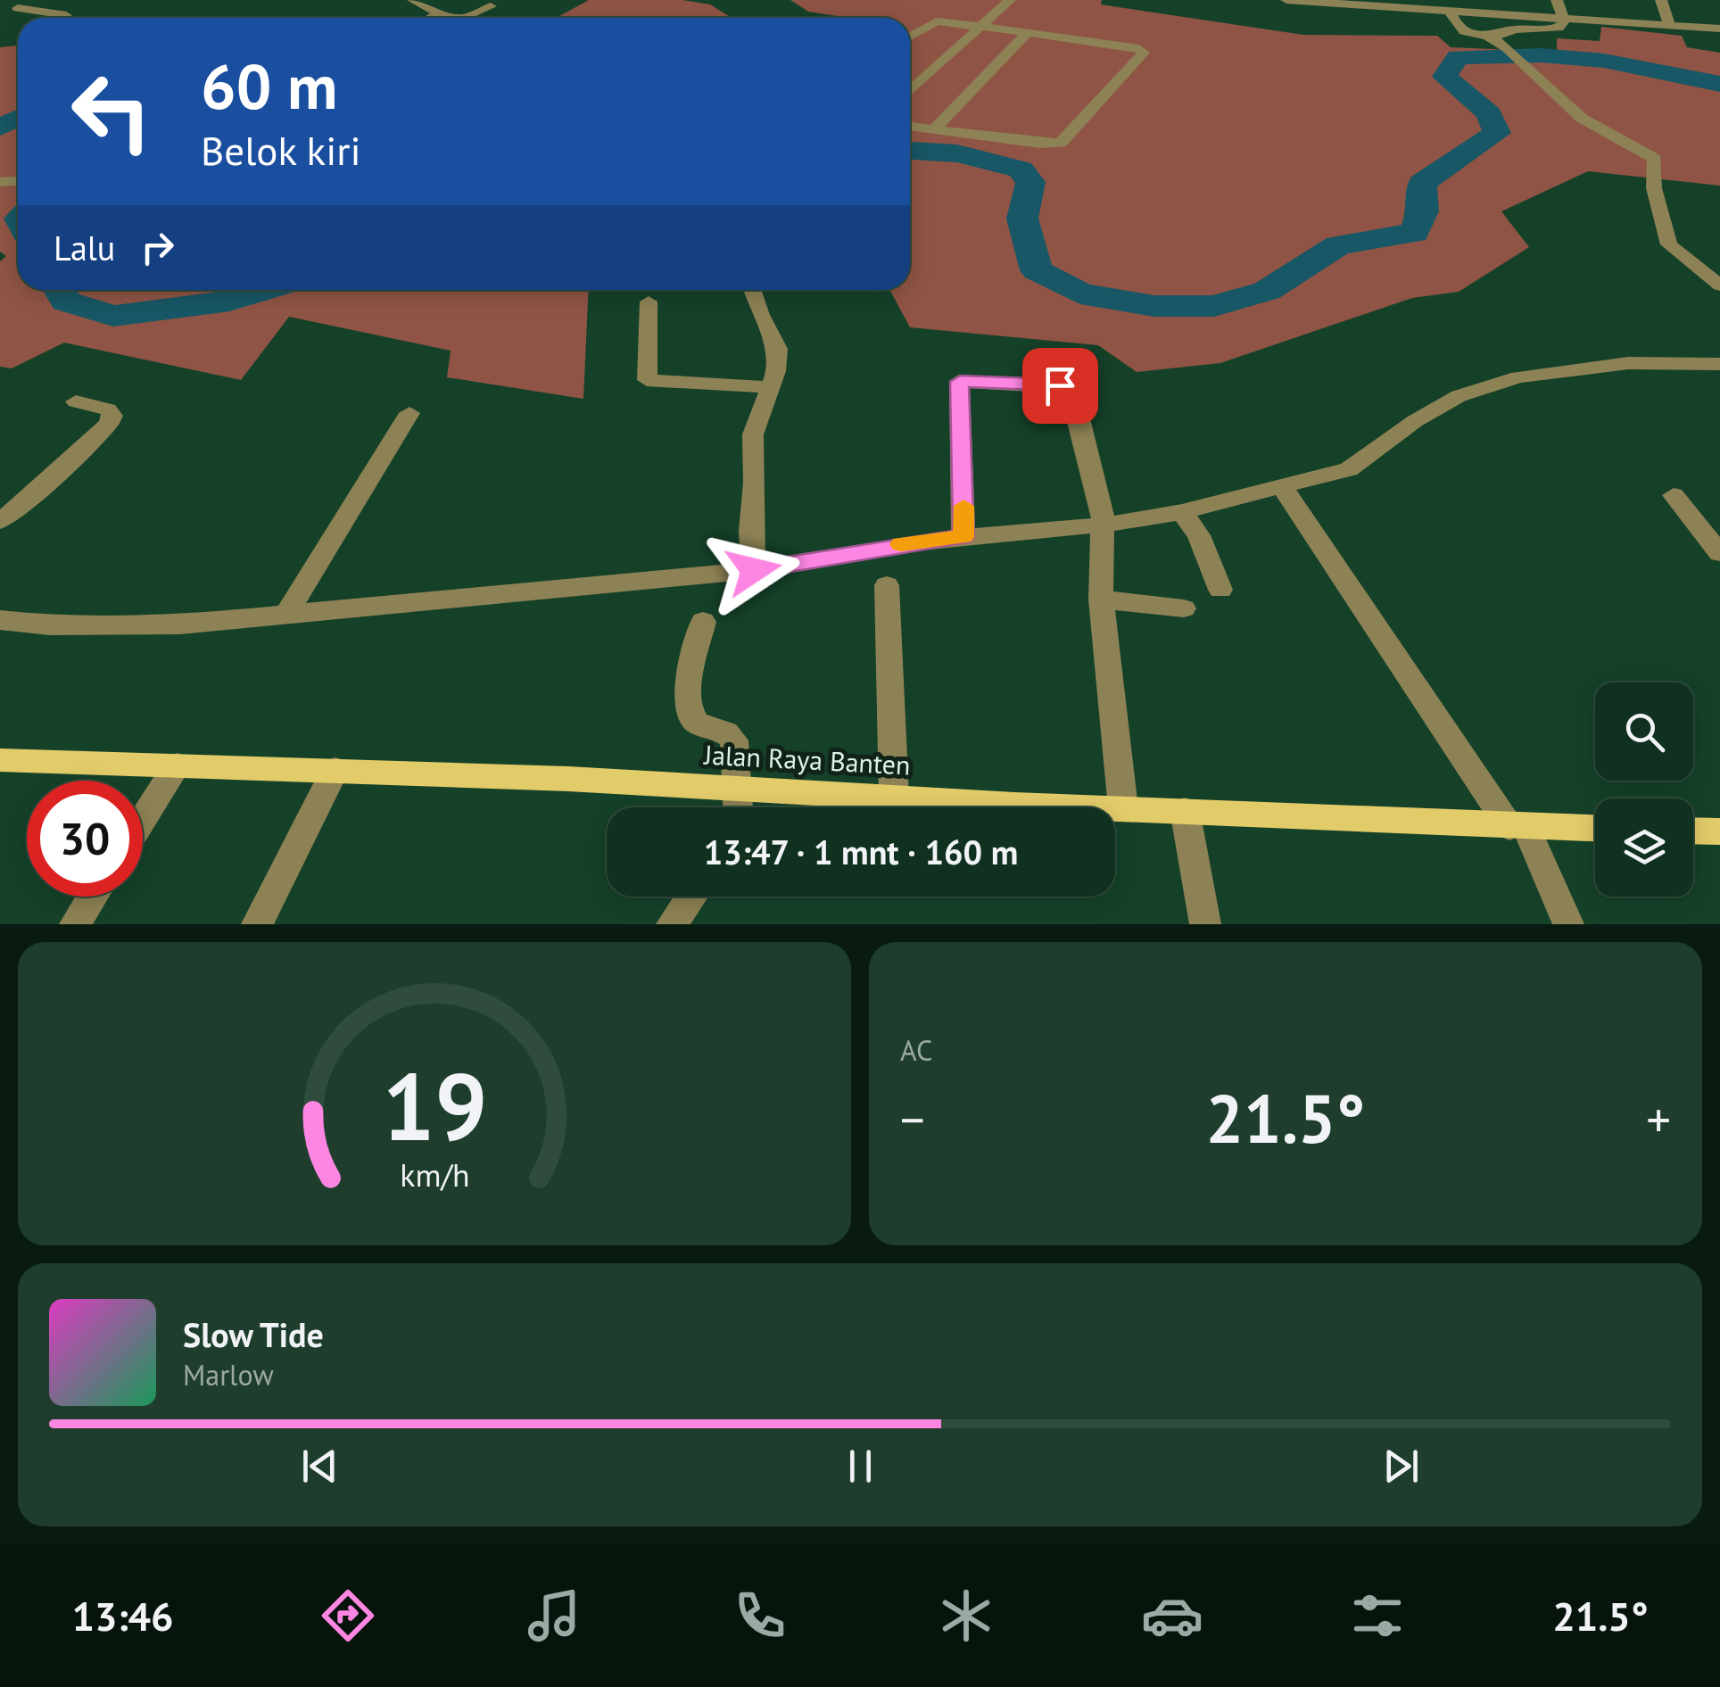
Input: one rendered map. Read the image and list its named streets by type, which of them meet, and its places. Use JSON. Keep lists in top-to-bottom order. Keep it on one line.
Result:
{"streets":{"main road":["Jalan Raya Banten"]},"page":{"turn":["60 m","Belok kiri"],"then":"Lalu","limit":"30","trip":"13:47 · 1 mnt · 160 m","tile":"AC","heat":["−","21.5°","+"],"song":["Slow Tide","Marlow"],"tabs":["13:46","21.5°"],"gauge":["19","km/h"]}}
